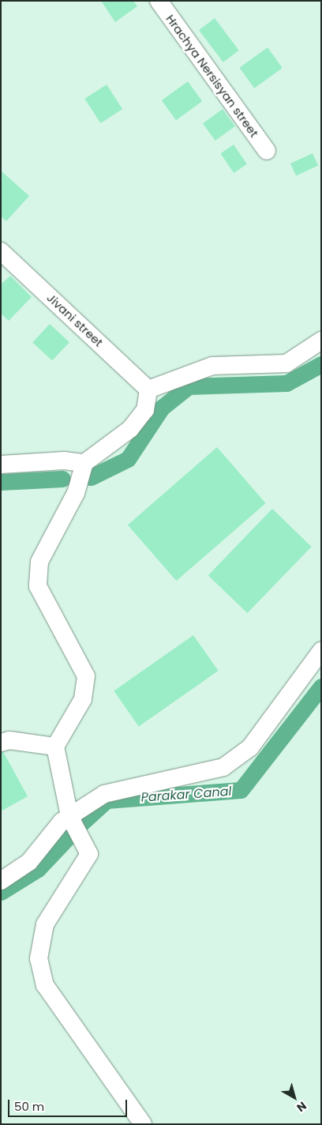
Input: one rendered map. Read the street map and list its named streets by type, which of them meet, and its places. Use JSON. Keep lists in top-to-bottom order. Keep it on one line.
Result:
{"streets":{"street":["Hrachya Nersisyan street","Jivani street"]},"water":["Parakar Canal"],"scale_bar":"50 m","north":"bottom right"}
